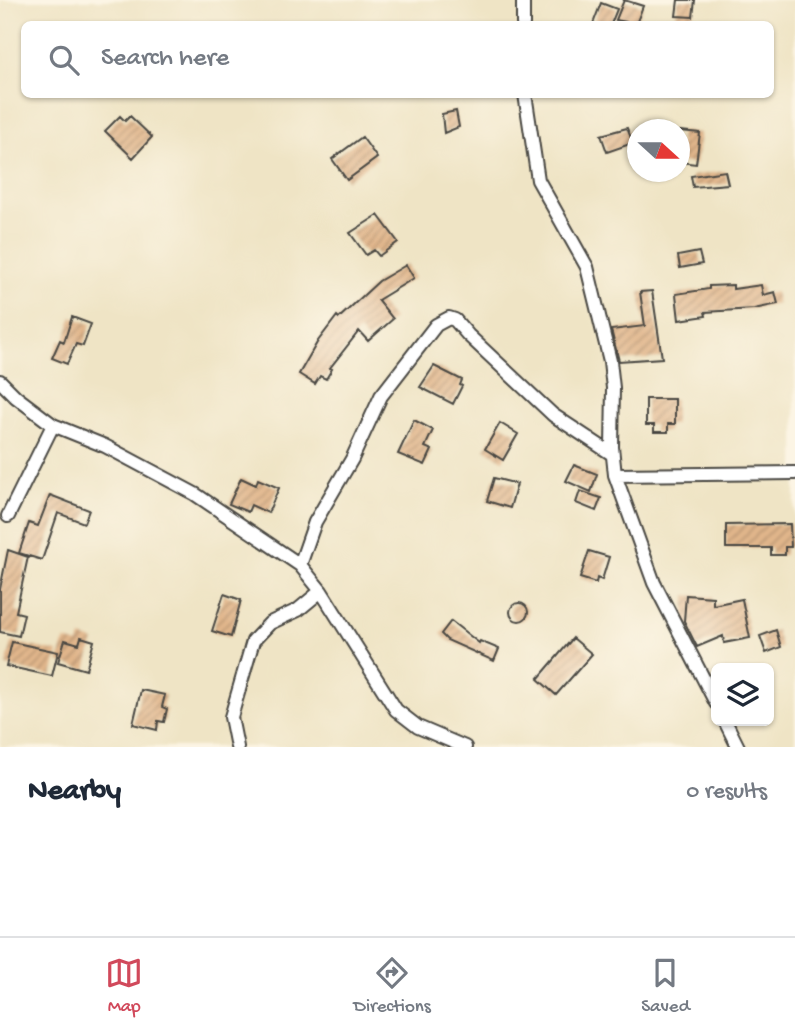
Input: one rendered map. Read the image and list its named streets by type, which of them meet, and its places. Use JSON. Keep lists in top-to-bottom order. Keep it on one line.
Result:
{"north":"right","page":{"search":"Search here","heading":["Nearby","0 results"],"nav":["Map","Directions","Saved"]}}
